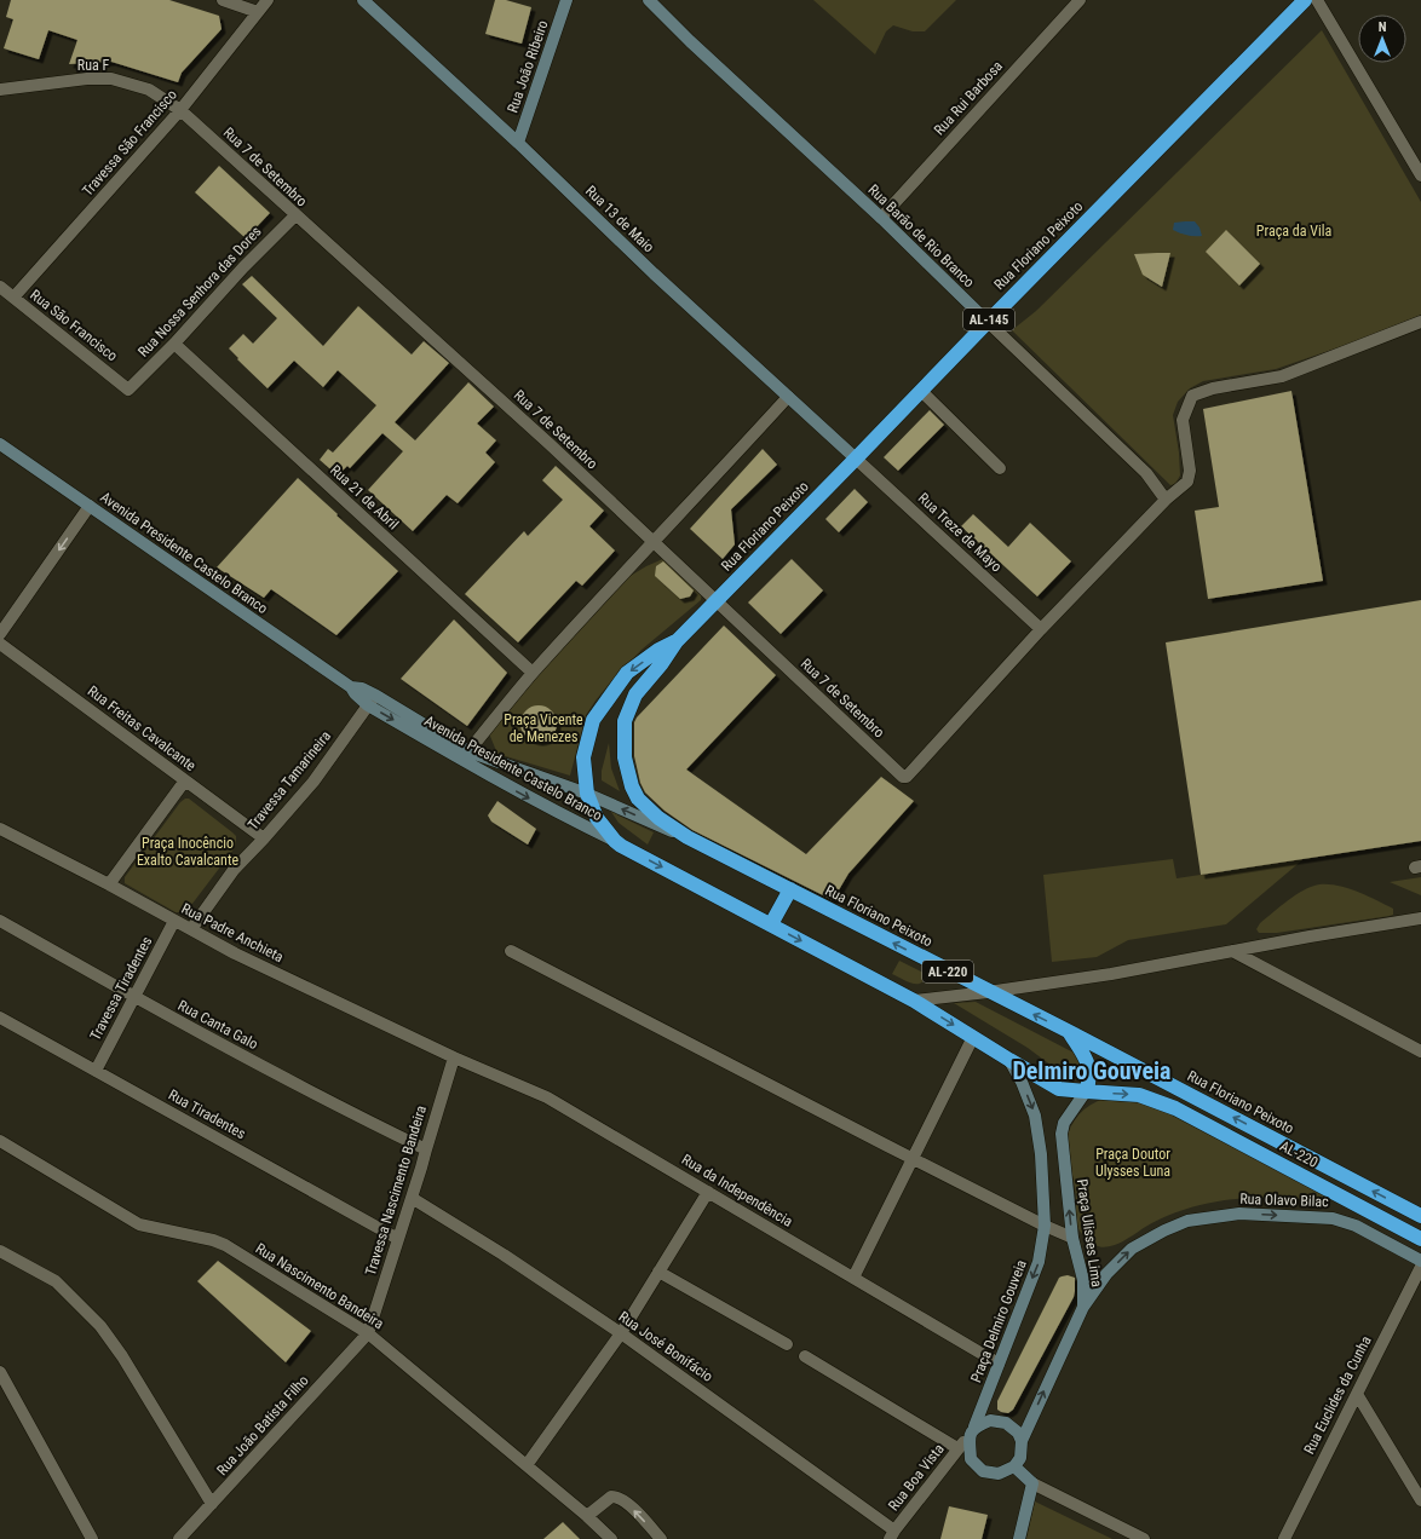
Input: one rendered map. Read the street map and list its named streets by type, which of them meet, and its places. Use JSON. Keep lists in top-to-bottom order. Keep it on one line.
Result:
{"streets":{"highway":["Rua Floriano Peixoto","AL-145","AL-220"],"street":["Rua F","Rua João Ribeiro","Rua Rui Barbosa","Travessa São Francisco","Rua 7 de Setembro","Rua 13 de Maio","Rua Barão de Rio Branco","Rua Nossa Senhora das Dores","Rua São Francisco","Rua 21 de Abril","Rua Treze de Mayo","Avenida Presidente Castelo Branco","Rua Freitas Cavalcante","Travessa Tamarineira","Rua Padre Anchieta","Travessa Tiradentes","Rua Canta Galo","Rua Tiradentes","Travessa Nascimento Bandeira","Rua da Independência","Rua Olavo Bilac","Praça Ulisses Lima","Rua Nascimento Bandeira","Praça Delmiro Gouveia","Rua José Bonifácio","Rua Euclides da Cunha","Rua João Batista Filho","Rua Boa Vista"]},"crossings":[["Rua F","Travessa São Francisco"],["Rua F","Rua 7 de Setembro"],["Rua João Ribeiro","Rua 13 de Maio"],["Rua Rui Barbosa","Rua Barão de Rio Branco"],["Travessa São Francisco","Rua 7 de Setembro"],["Travessa São Francisco","Rua São Francisco"],["Rua 7 de Setembro","Rua Floriano Peixoto"],["Rua 7 de Setembro","Rua Nossa Senhora das Dores"],["Rua 7 de Setembro","Rua Treze de Mayo"],["Rua 13 de Maio","Rua Floriano Peixoto"],["Rua 13 de Maio","Rua Treze de Mayo"],["Rua Barão de Rio Branco","Rua Floriano Peixoto"],["Rua Floriano Peixoto","Rua Treze de Mayo"],["Rua Floriano Peixoto","Avenida Presidente Castelo Branco"],["Rua Floriano Peixoto","AL-220"],["Rua Nossa Senhora das Dores","Rua São Francisco"],["Rua Nossa Senhora das Dores","Rua 21 de Abril"],["Avenida Presidente Castelo Branco","Travessa Tamarineira"],["Avenida Presidente Castelo Branco","AL-220"],["Rua Freitas Cavalcante","Travessa Tamarineira"],["Travessa Tamarineira","Rua Padre Anchieta"],["Rua Padre Anchieta","Travessa Tiradentes"],["Rua Padre Anchieta","Travessa Nascimento Bandeira"],["Rua Padre Anchieta","Rua da Independência"],["AL-220","Praça Ulisses Lima"],["Travessa Tiradentes","Rua Canta Galo"],["Travessa Tiradentes","Rua Tiradentes"],["Rua Canta Galo","Travessa Nascimento Bandeira"],["Rua Tiradentes","Travessa Nascimento Bandeira"],["Travessa Nascimento Bandeira","Rua da Independência"],["Travessa Nascimento Bandeira","Rua Nascimento Bandeira"],["Travessa Nascimento Bandeira","Rua José Bonifácio"],["Travessa Nascimento Bandeira","Rua João Batista Filho"],["Rua da Independência","Praça Delmiro Gouveia"],["Rua Olavo Bilac","Praça Ulisses Lima"],["Praça Ulisses Lima","Praça Delmiro Gouveia"],["Praça Ulisses Lima","Rua Boa Vista"],["Rua Nascimento Bandeira","Rua João Batista Filho"],["Praça Delmiro Gouveia","Rua Boa Vista"],["Rua José Bonifácio","Rua Boa Vista"]],"one_way":["AL-220","Rua Olavo Bilac","Praça Ulisses Lima","Praça Delmiro Gouveia"],"districts":["Delmiro Gouveia"],"parks":["Praça da Vila","Praça Vicente de Menezes","Praça Inocêncio Exalto Cavalcante","Praça Doutor Ulysses Luna"],"north":"top"}
